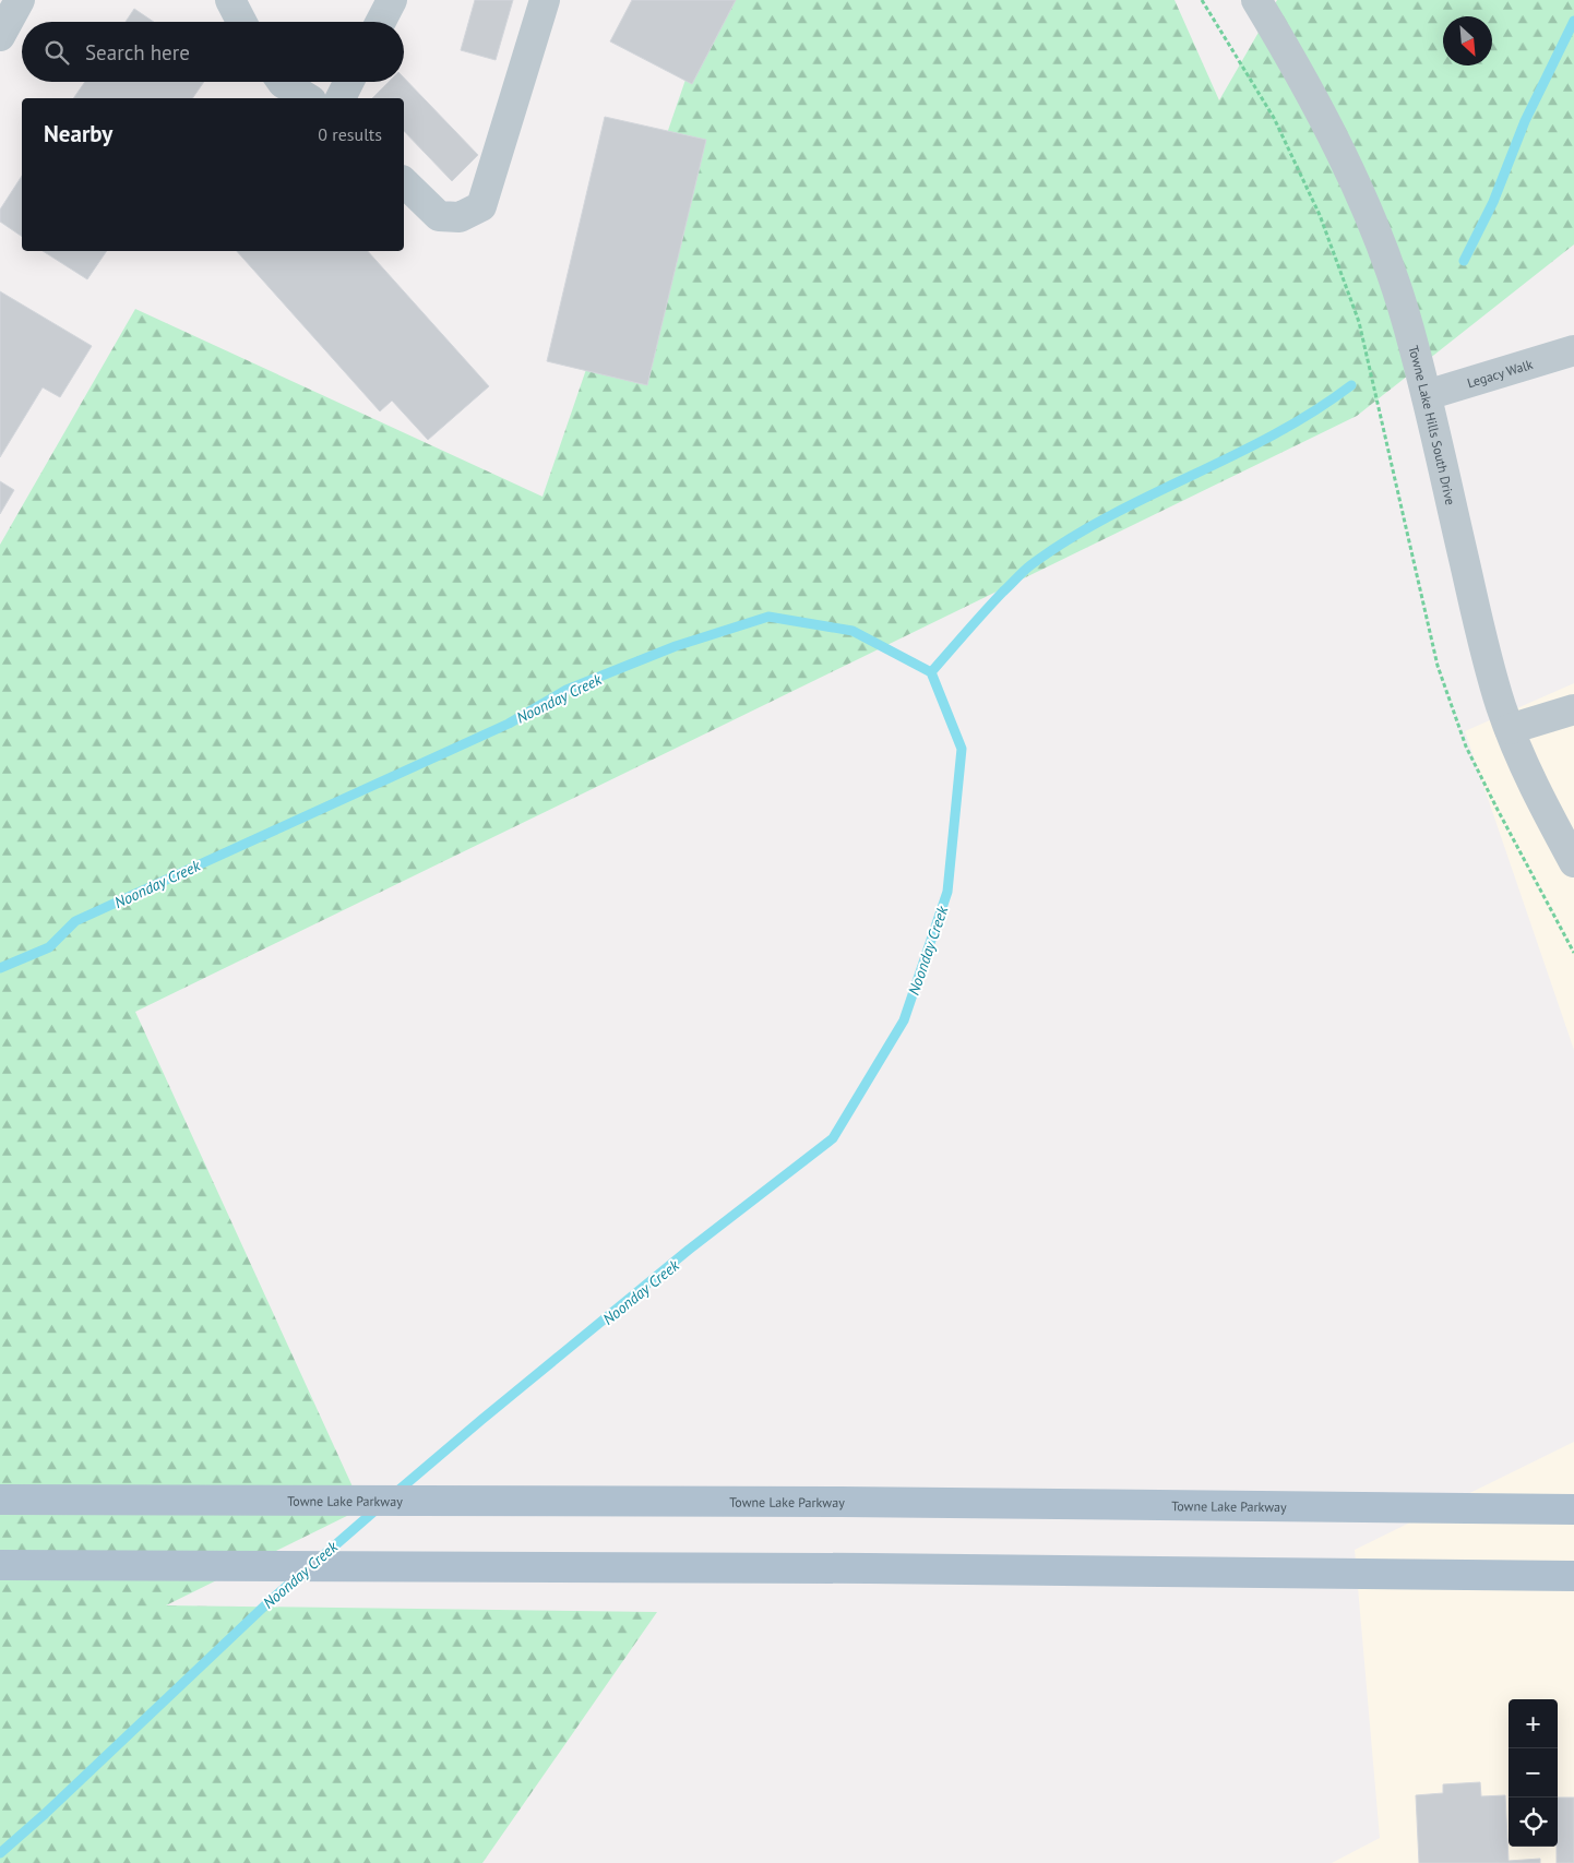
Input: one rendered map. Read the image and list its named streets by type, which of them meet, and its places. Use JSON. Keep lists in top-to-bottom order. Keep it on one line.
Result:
{"streets":{"main road":["Towne Lake Parkway"],"street":["Legacy Walk","Towne Lake Hills South Drive"]},"crossings":[["Legacy Walk","Towne Lake Hills South Drive"]],"water":["Noonday Creek"],"north":"bottom right","page":{"search":"Search here","heading":["Nearby","0 results"],"map_buttons":["+","−"]}}
